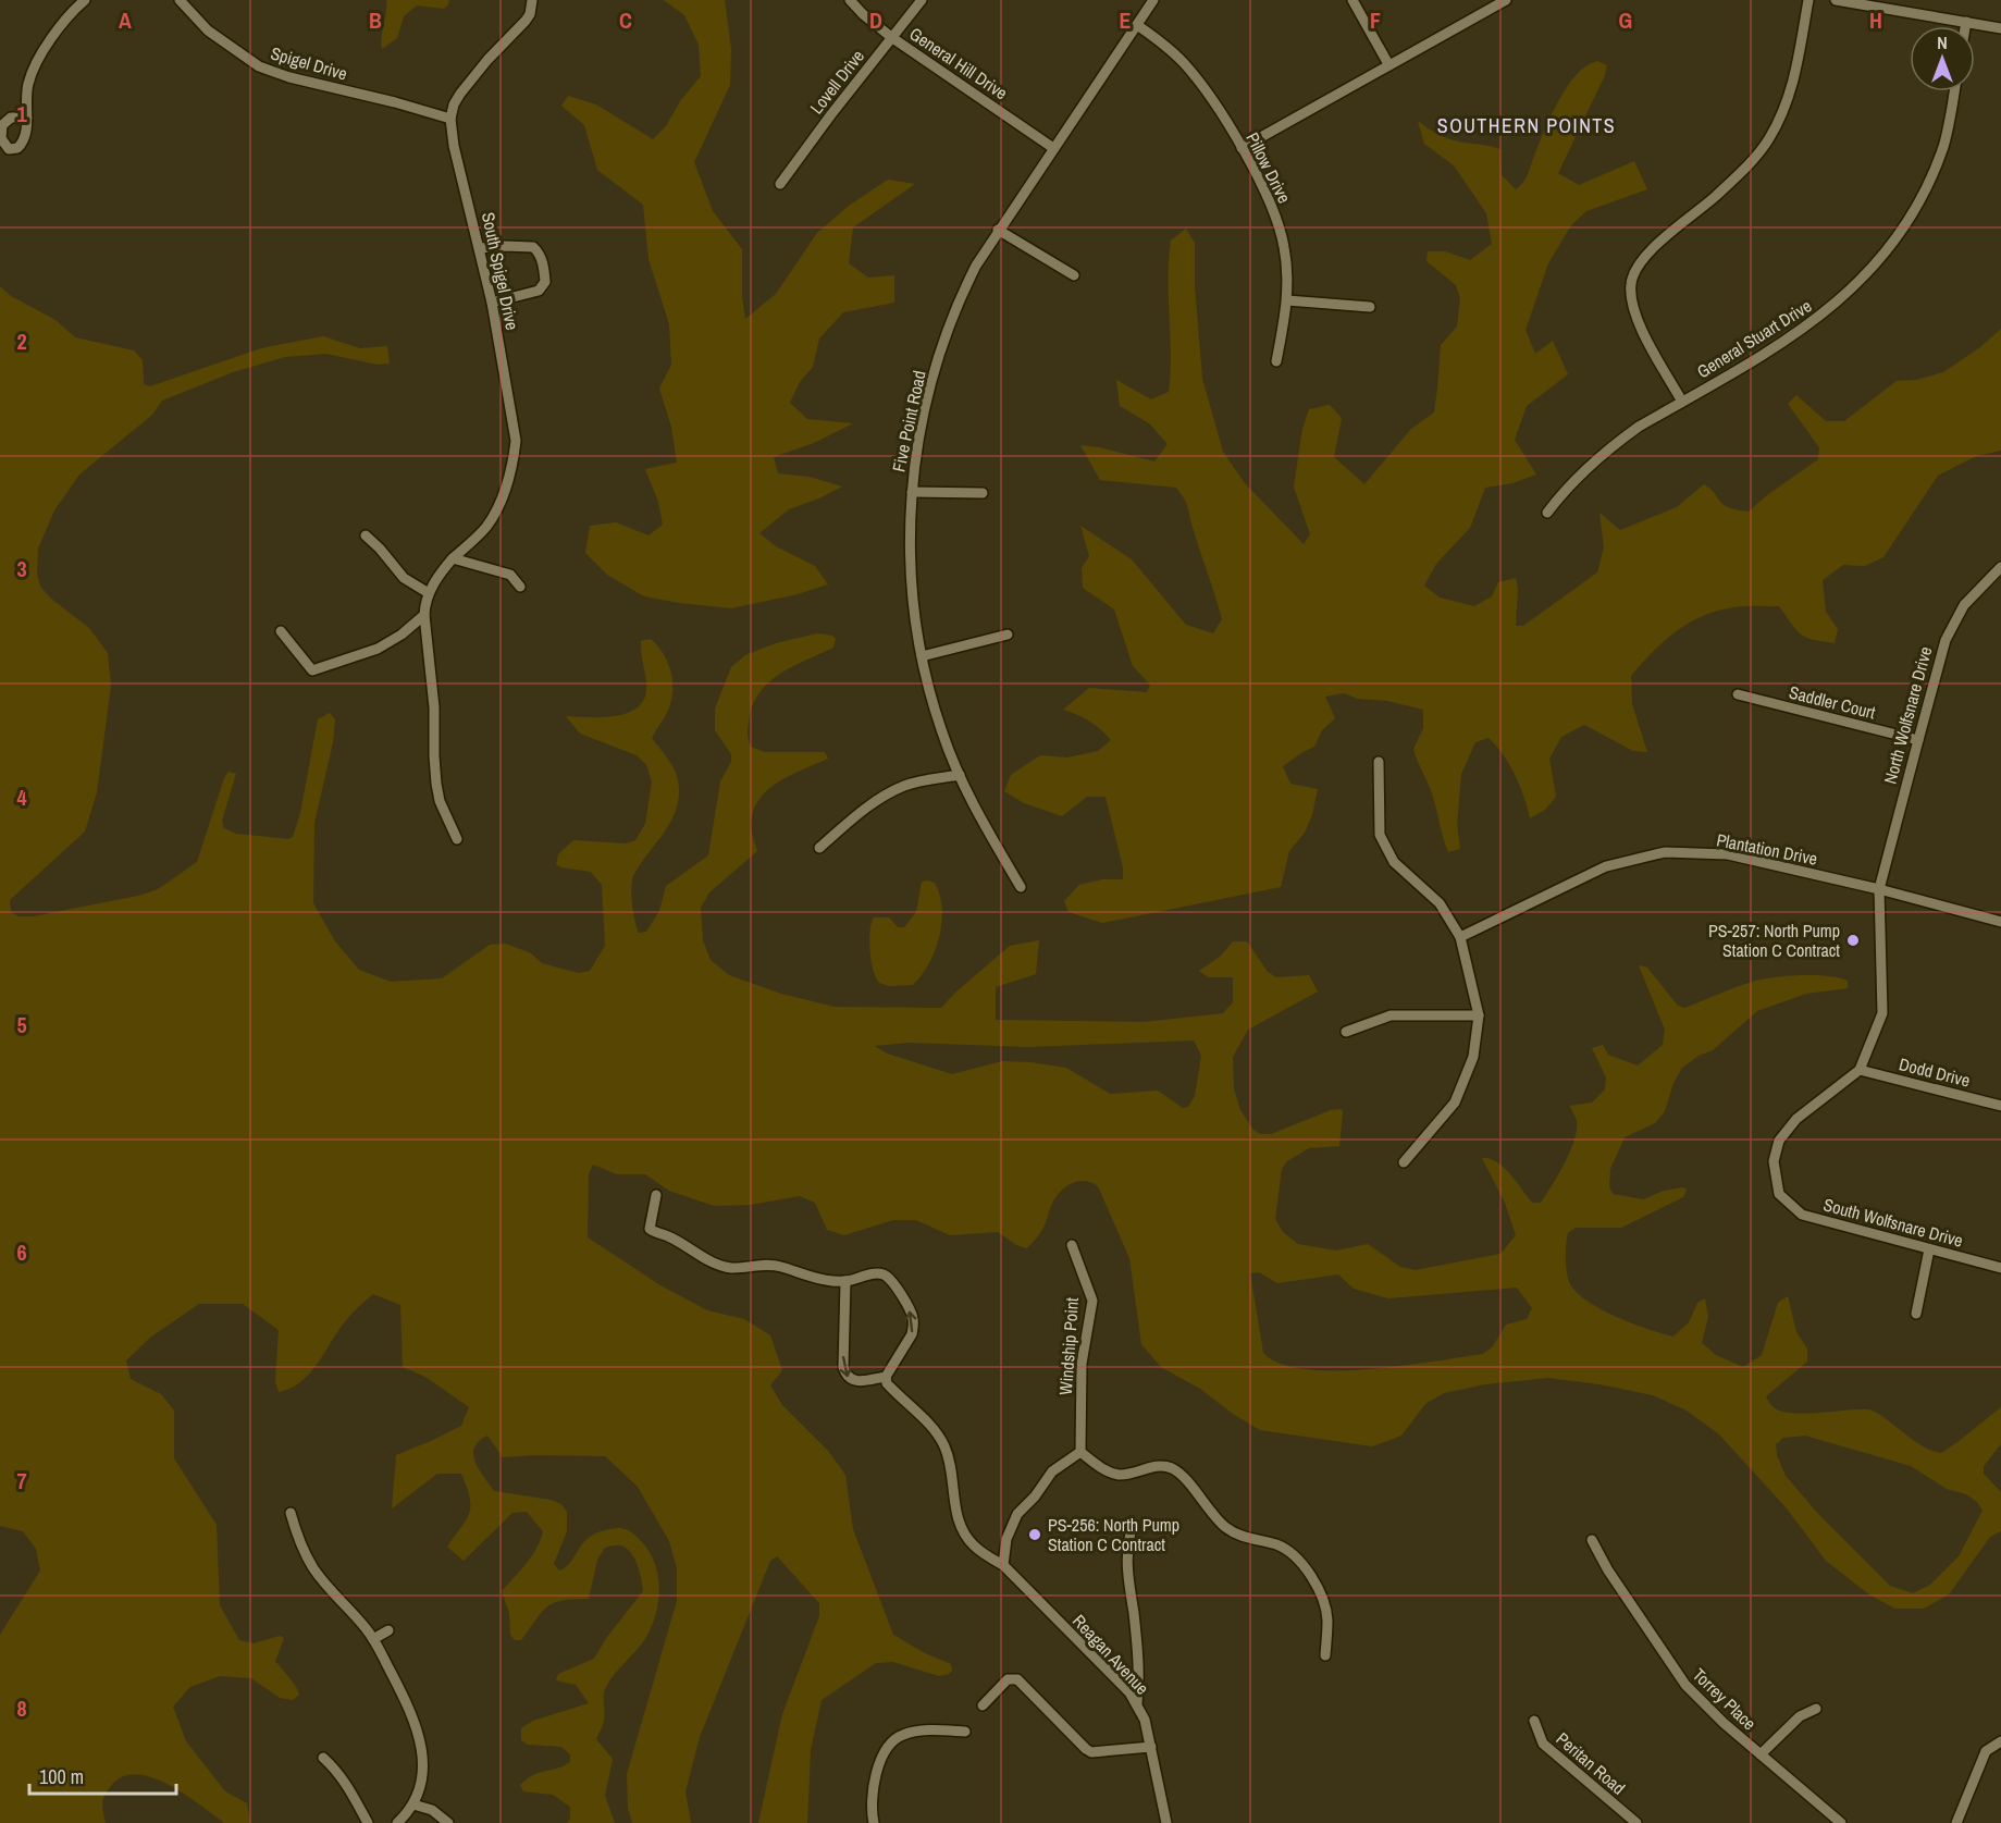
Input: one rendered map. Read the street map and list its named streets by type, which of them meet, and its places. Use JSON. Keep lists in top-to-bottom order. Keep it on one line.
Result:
{"streets":{"street":["Spigel Drive","General Hill Drive","Lovell Drive","Pillow Drive","South Spigel Drive","General Stuart Drive","Five Point Road","Saddler Court","North Wolfsnare Drive","Plantation Drive","Dodd Drive","South Wolfsnare Drive","Windship Point","Reagan Avenue","Torrey Place","Peritan Road"]},"crossings":[["Spigel Drive","South Spigel Drive"],["General Hill Drive","Lovell Drive"],["General Hill Drive","Five Point Road"],["Pillow Drive","Five Point Road"],["Saddler Court","North Wolfsnare Drive"],["North Wolfsnare Drive","Plantation Drive"],["Dodd Drive","South Wolfsnare Drive"]],"districts":["SOUTHERN POINTS"],"places":["PS-257: North Pump Station C Contract","PS-256: North Pump Station C Contract"],"scale_bar":"100 m","north":"top","grid":{"columns":["A","B","C","D","E","F","G","H"],"rows":["1","2","3","4","5","6","7","8"]}}
